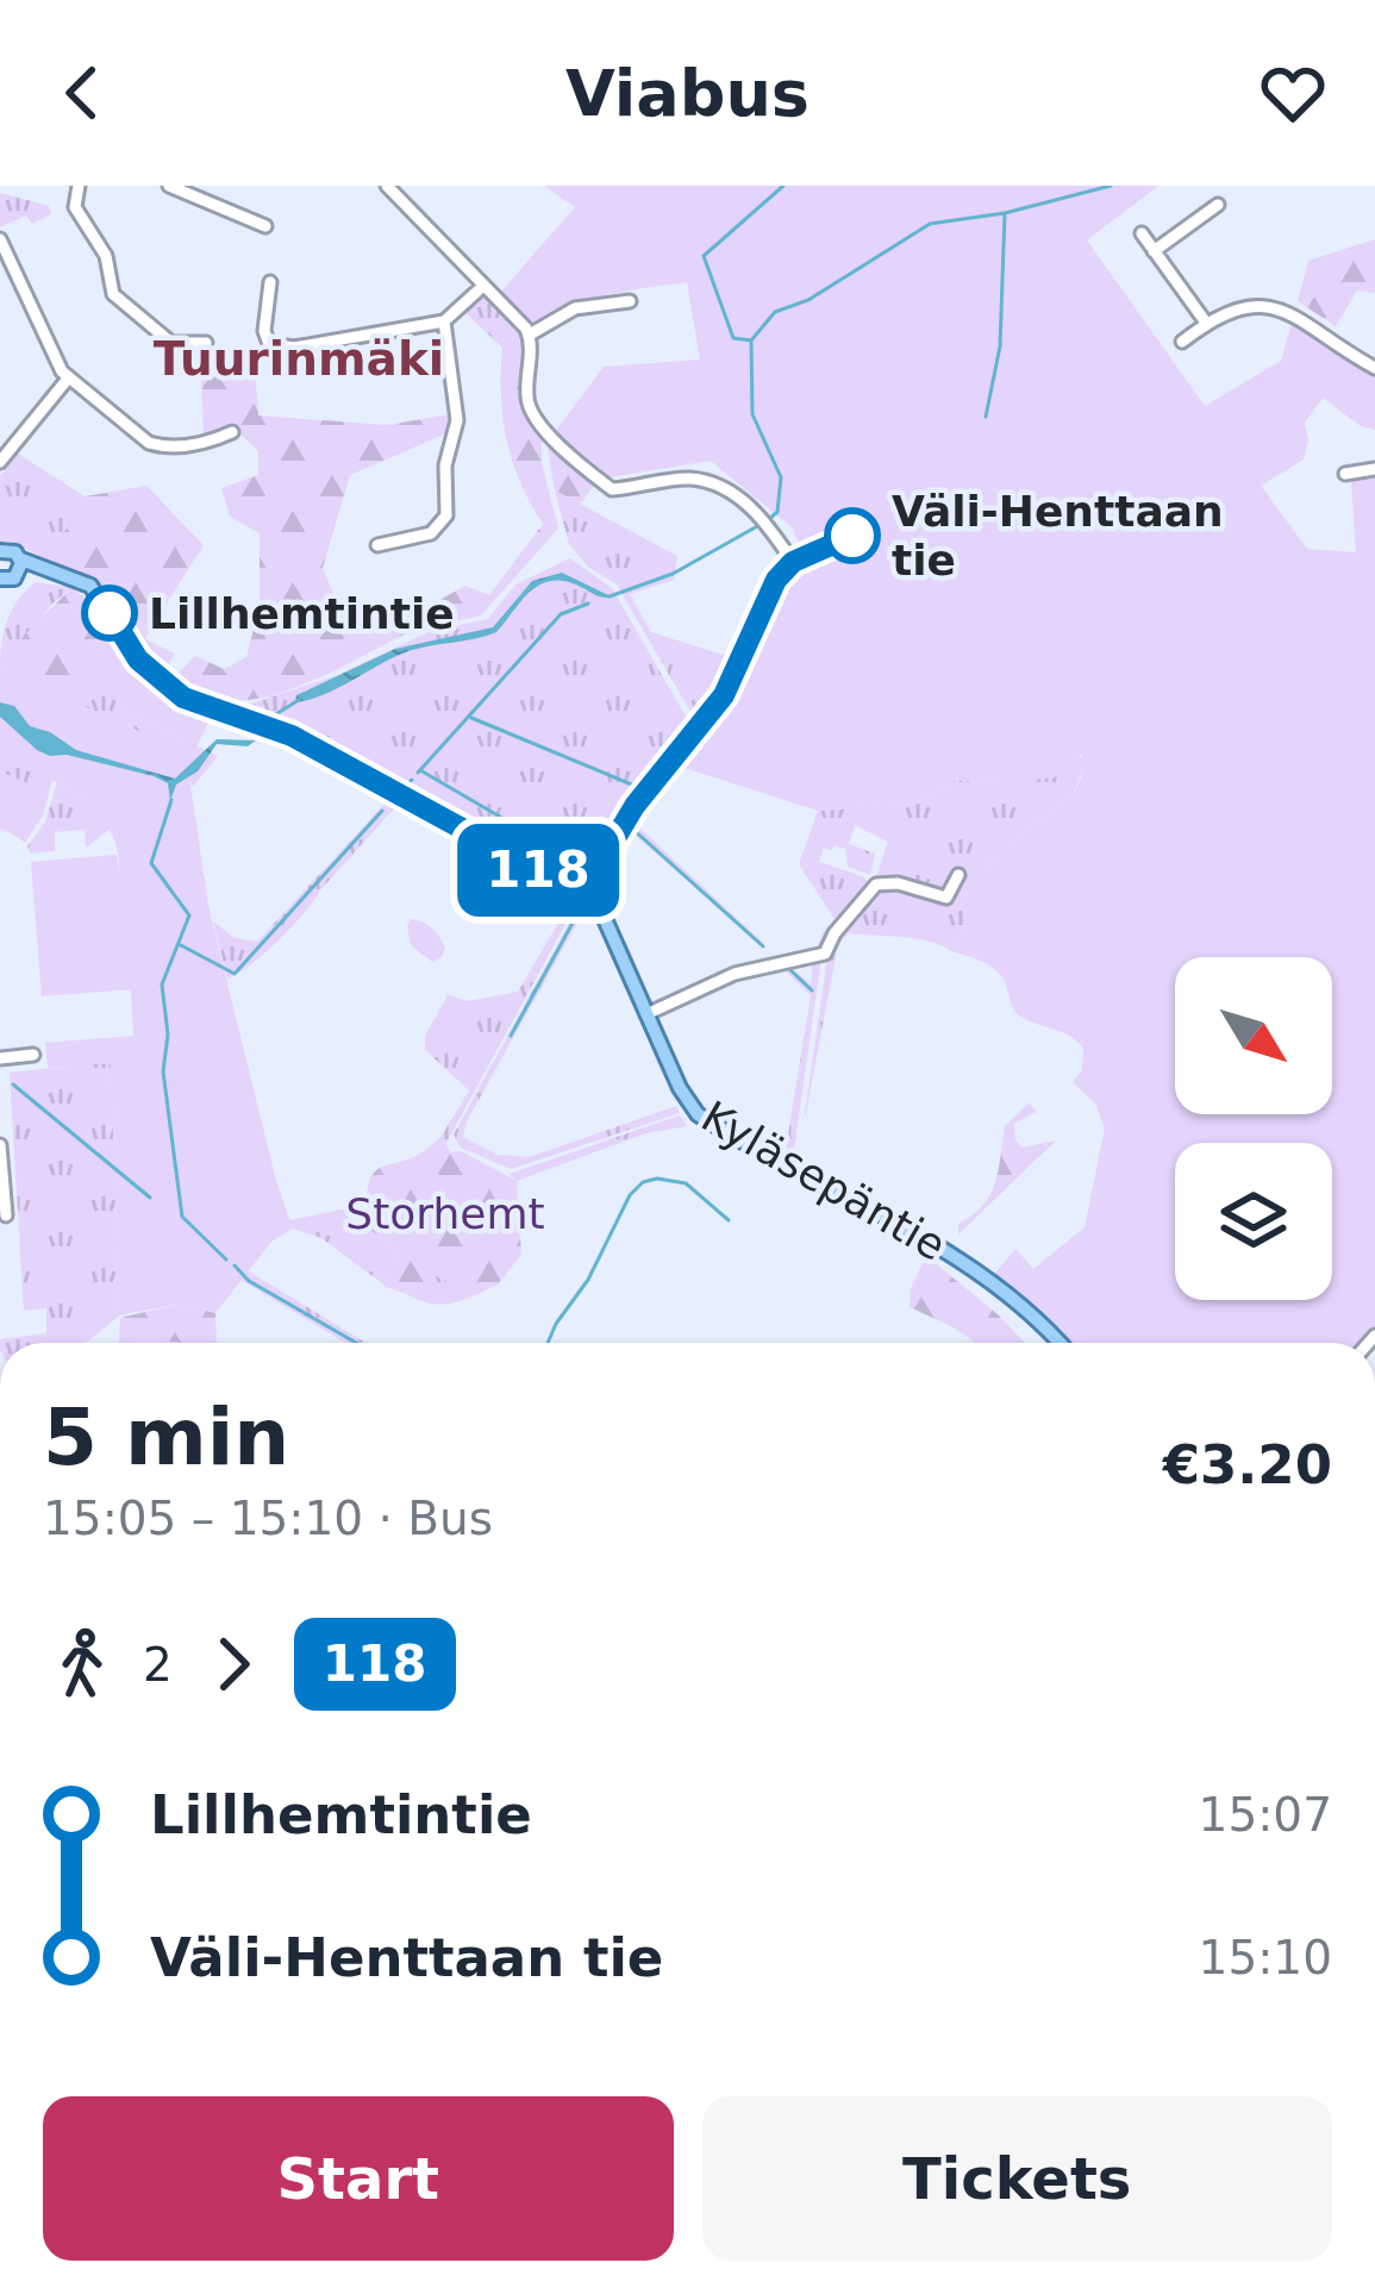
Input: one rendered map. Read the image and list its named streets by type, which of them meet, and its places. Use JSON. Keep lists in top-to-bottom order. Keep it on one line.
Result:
{"streets":{"main road":["Kyläsepäntie"]},"districts":["Tuurinmäki"],"parks":["Storhemt"],"places":["Väli-Henttaan tie","Lillhemtintie"],"lines":["bus line 118"],"north":"bottom right","page":{"header":"Viabus","on_map":"118","heading":["5 min","15:05 – 15:10 · Bus","€3.20"],"legs":["2","118"],"list":[{"name":"Lillhemtintie","value":"15:07"},{"name":"Väli-Henttaan tie","value":"15:10"}],"buttons":["Start","Tickets"]}}
